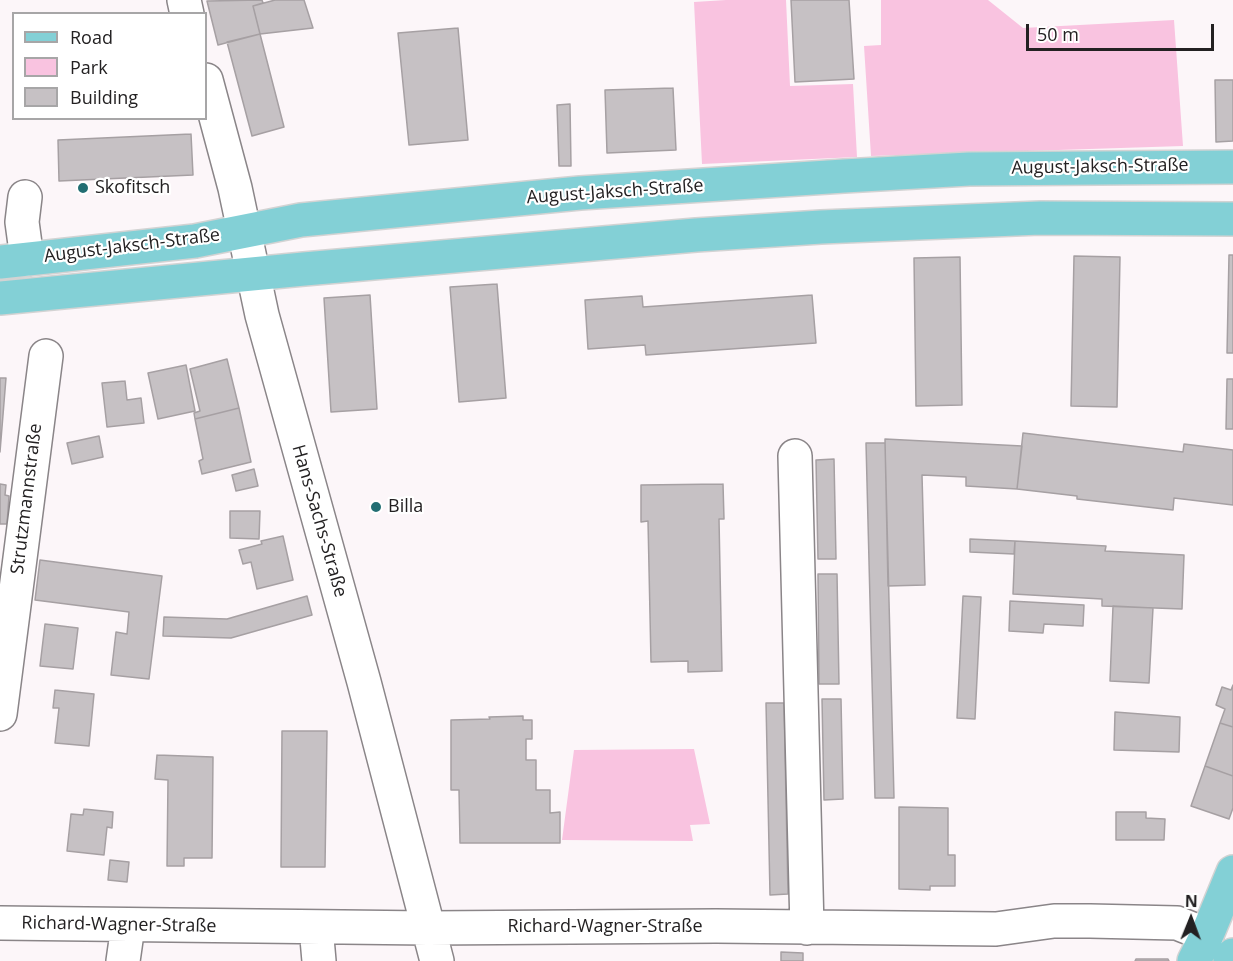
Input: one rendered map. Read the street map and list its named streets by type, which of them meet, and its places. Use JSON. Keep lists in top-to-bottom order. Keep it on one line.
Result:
{"streets":{"main road":["August-Jaksch-Straße"],"street":["Strutzmannstraße","Hans-Sachs-Straße","Richard-Wagner-Straße"]},"crossings":[["August-Jaksch-Straße","Hans-Sachs-Straße"],["Hans-Sachs-Straße","Richard-Wagner-Straße"]],"places":["Skofitsch","Billa"],"legend":["Road","Park","Building"],"scale_bar":"50 m","north":"top"}
